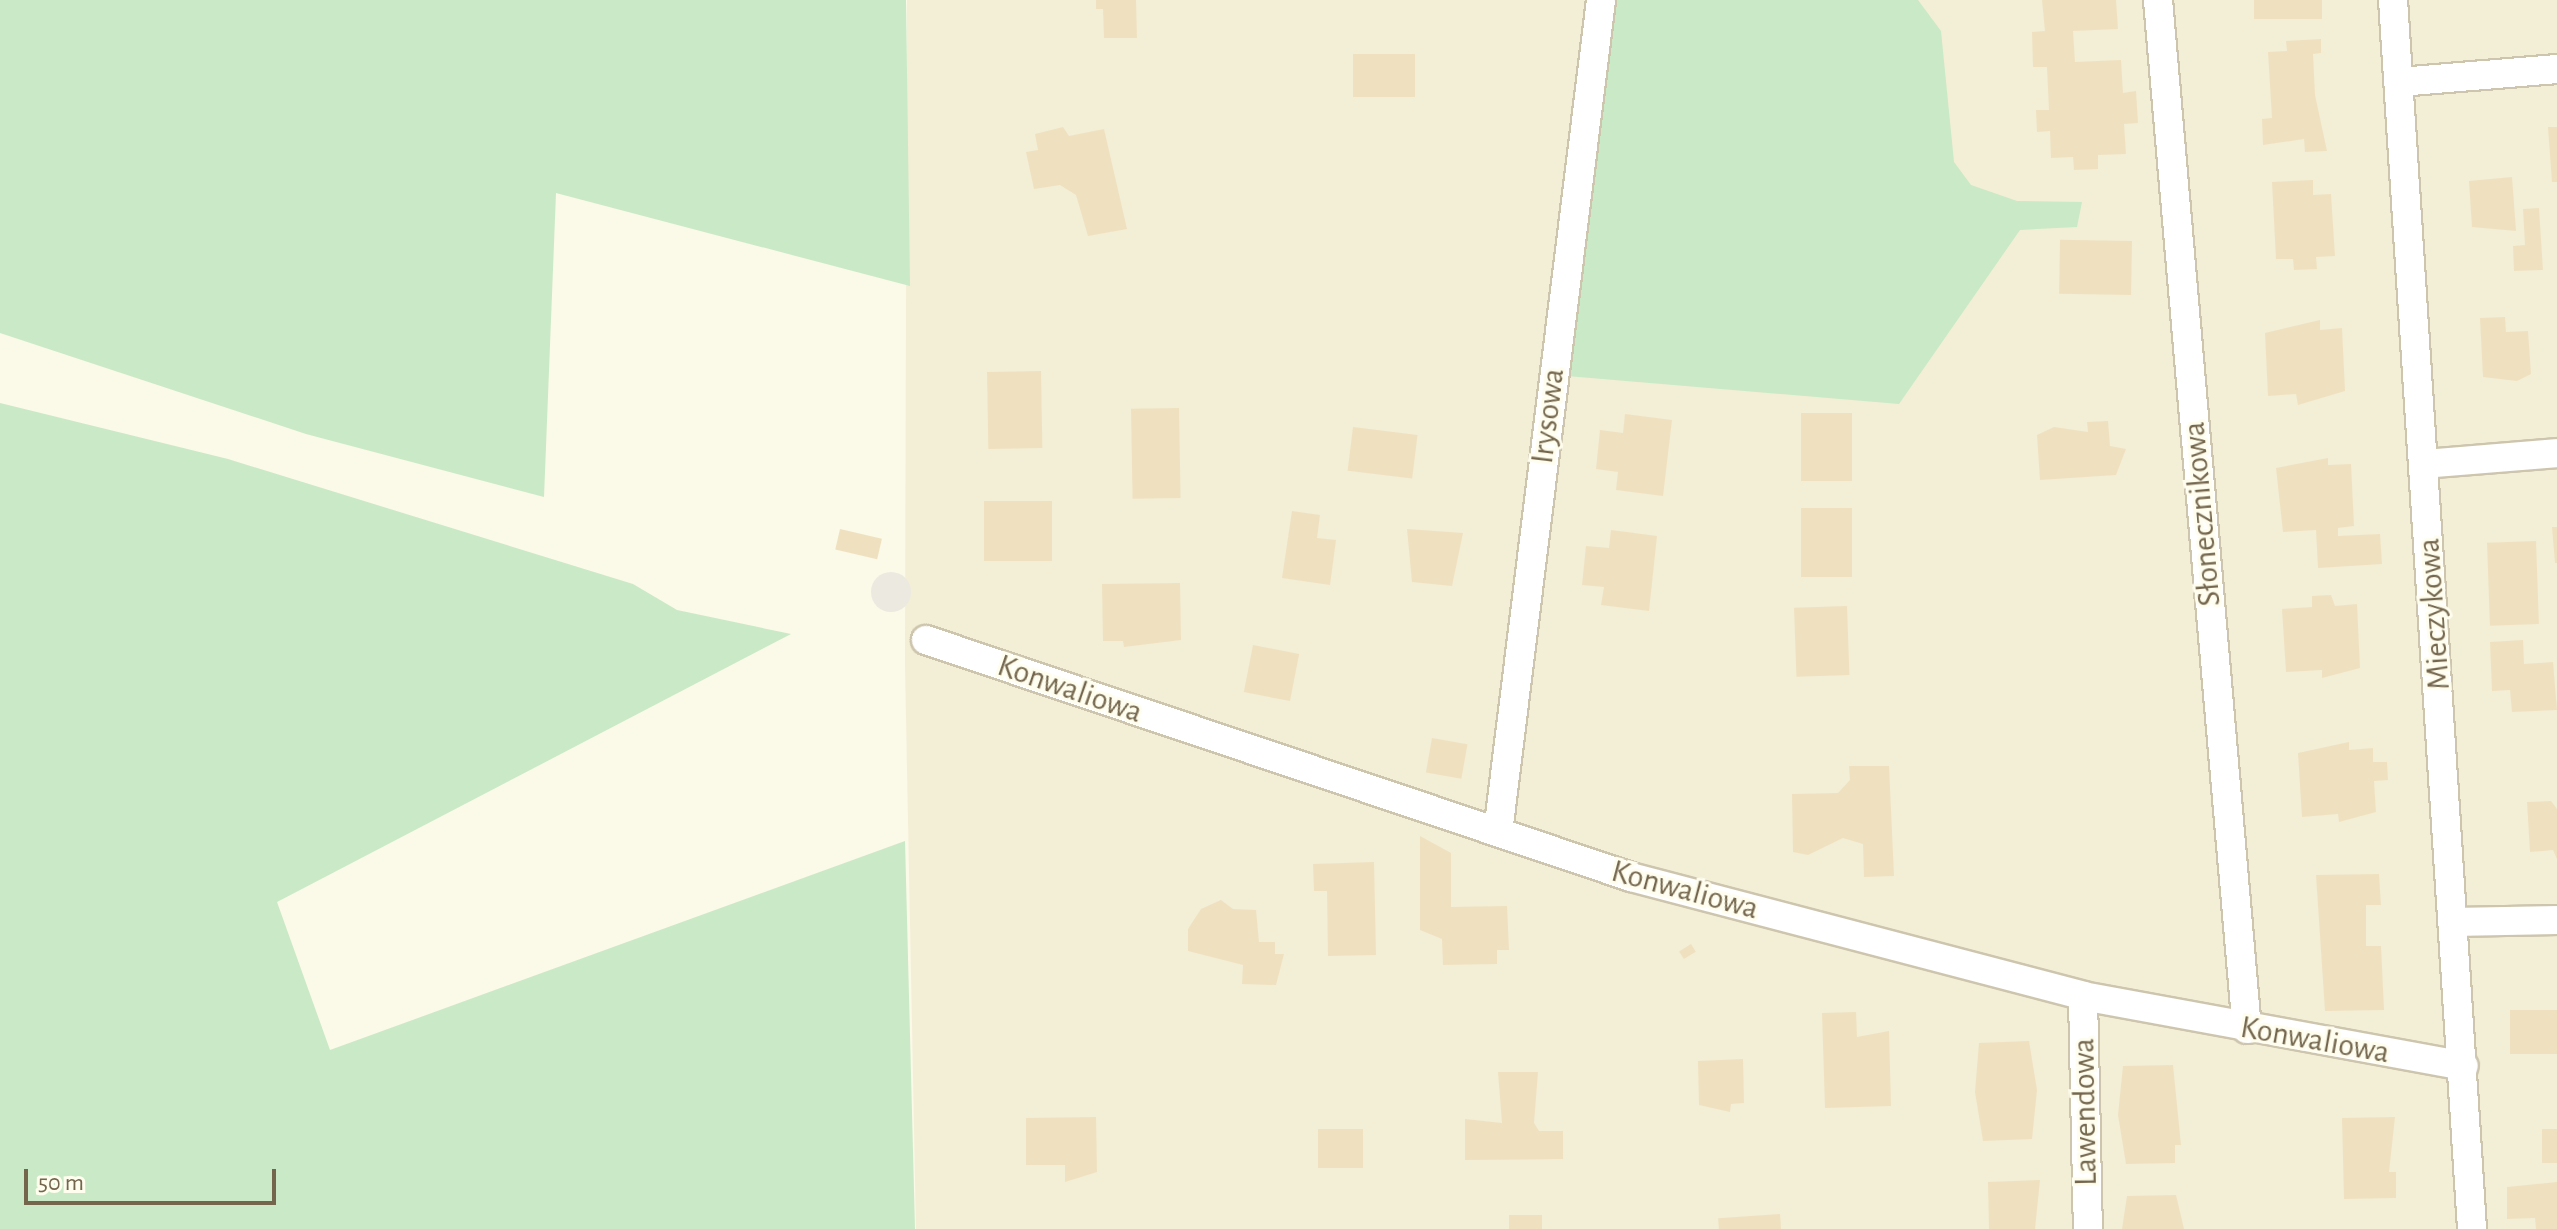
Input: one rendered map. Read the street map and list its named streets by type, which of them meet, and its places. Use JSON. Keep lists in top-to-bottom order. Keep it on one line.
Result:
{"streets":{"street":["Irysowa","Słonecznikowa","Mieczykowa","Konwaliowa","Lawendowa"]},"crossings":[["Irysowa","Konwaliowa"],["Słonecznikowa","Konwaliowa"],["Mieczykowa","Konwaliowa"],["Konwaliowa","Lawendowa"]],"scale_bar":"50 m"}
